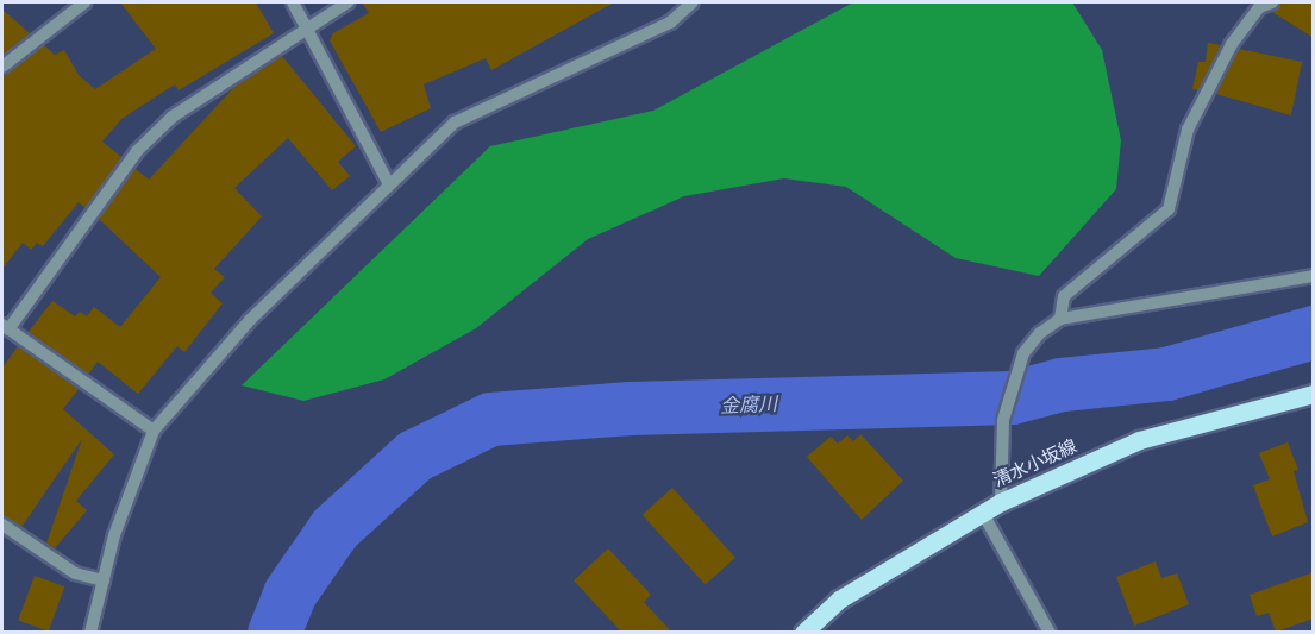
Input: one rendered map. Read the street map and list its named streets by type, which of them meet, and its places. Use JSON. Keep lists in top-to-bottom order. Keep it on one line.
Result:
{"streets":{"main road":["清水小坂線"]},"water":["金腐川"]}
